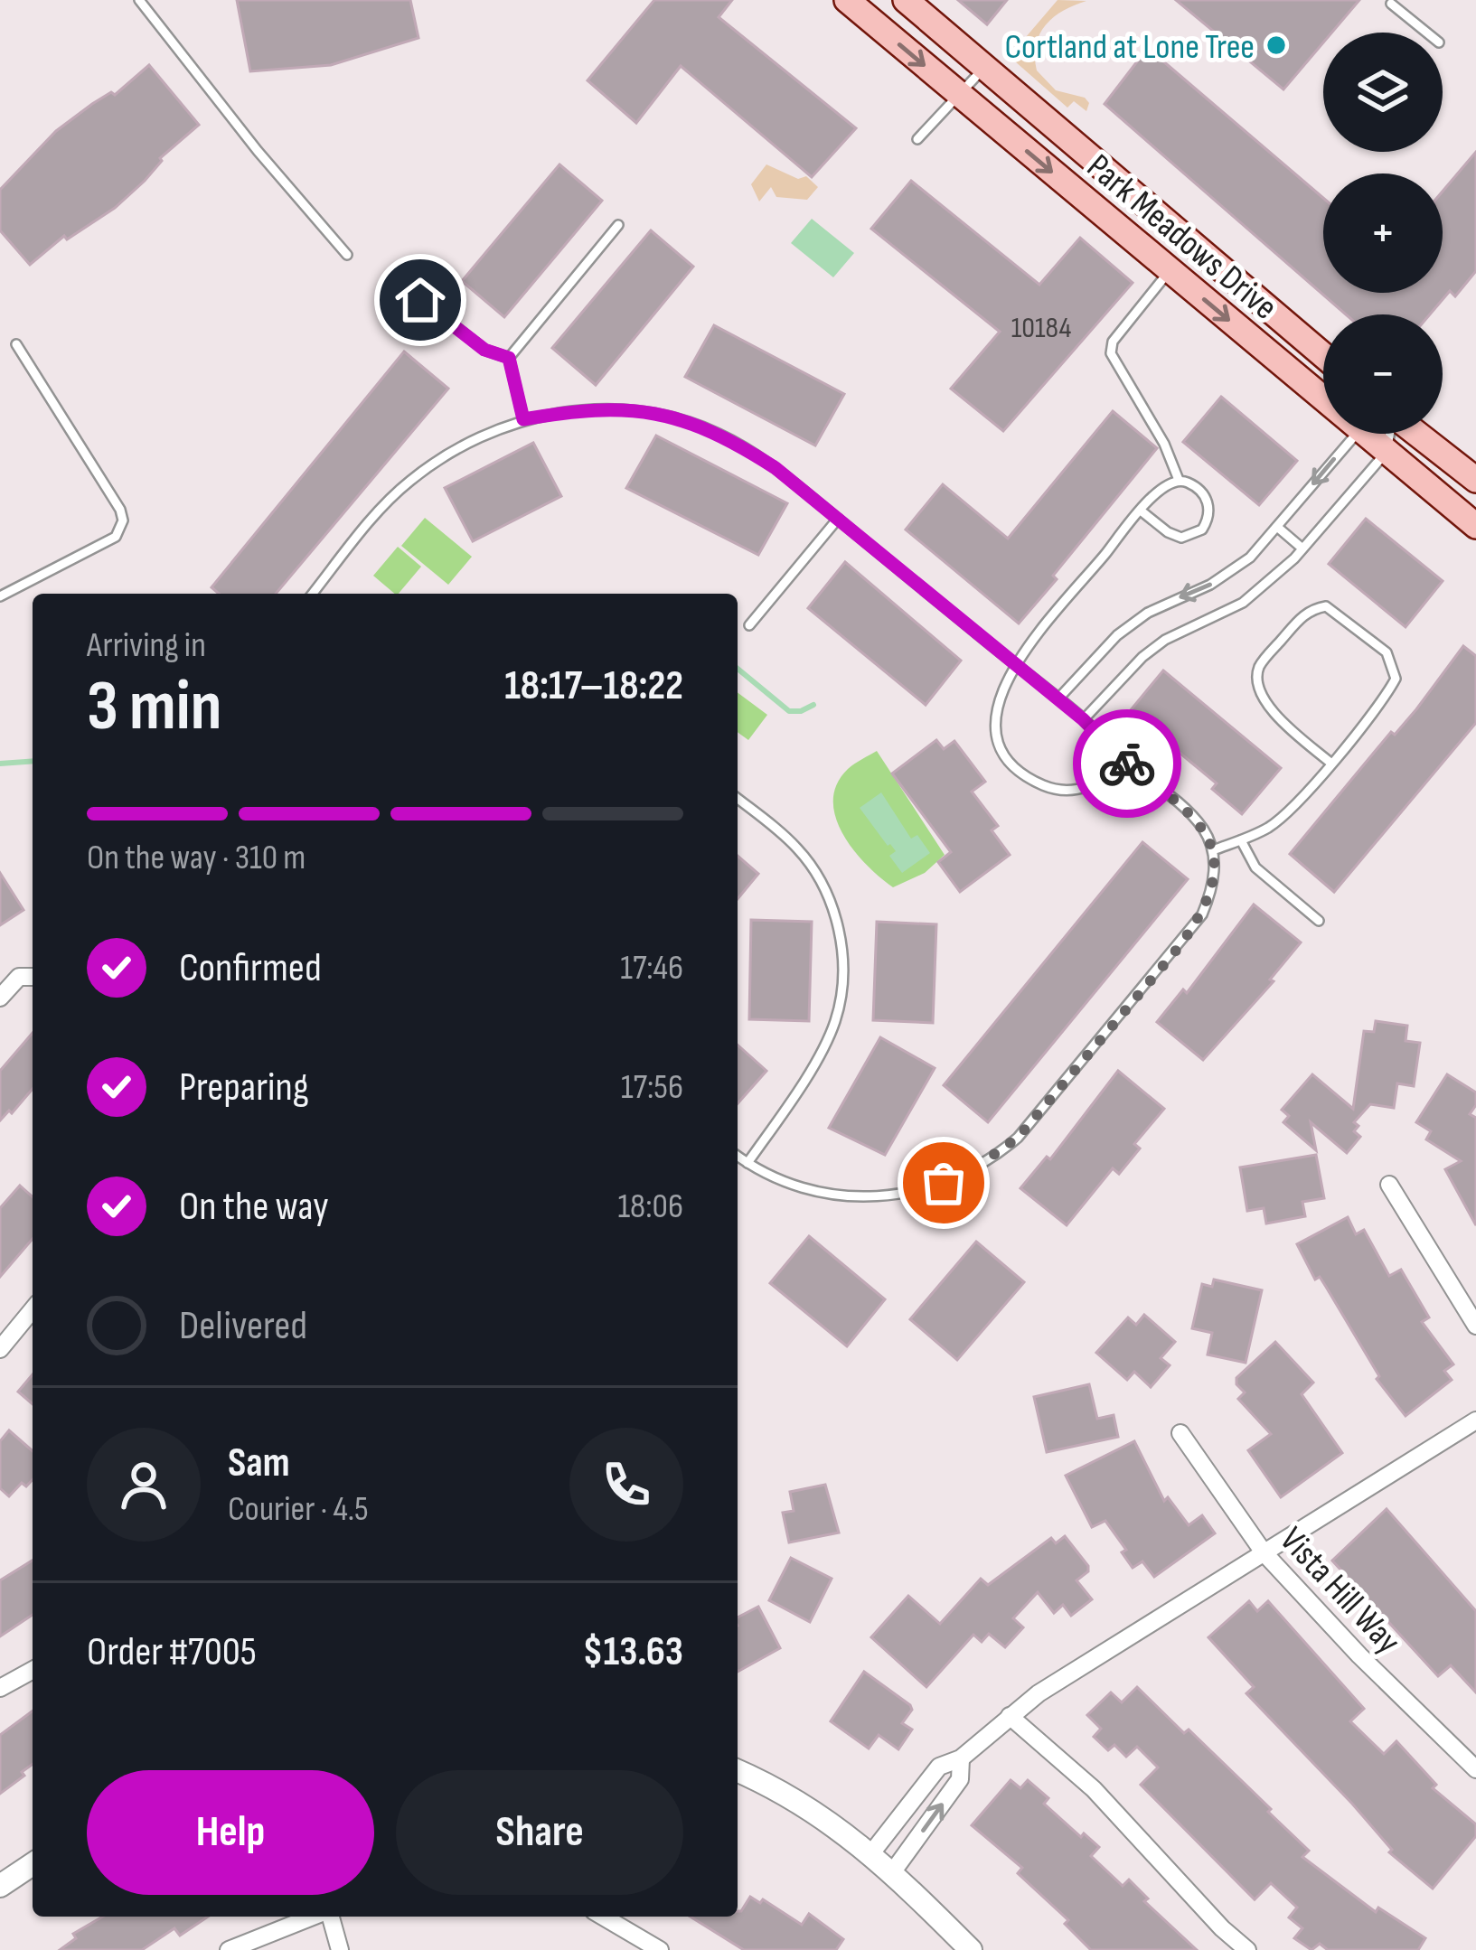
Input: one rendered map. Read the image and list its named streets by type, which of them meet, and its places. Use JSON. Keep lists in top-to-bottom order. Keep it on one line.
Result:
{"streets":{"main road":["Park Meadows Drive"],"street":["Vista Hill Way"]},"places":["Cortland at Lone Tree"],"house_numbers":["10184"],"page":{"map_buttons":["+","−"],"heading":["3 min","Arriving in","18:17–18:22"],"panel":["Sam","Courier · 4.5","Order #7005","$13.63"],"bar":"On the way · 310 m","list":[["Confirmed","17:46"],["Preparing","17:56"],["On the way","18:06"],"Delivered"],"buttons":["Help","Share"]}}
